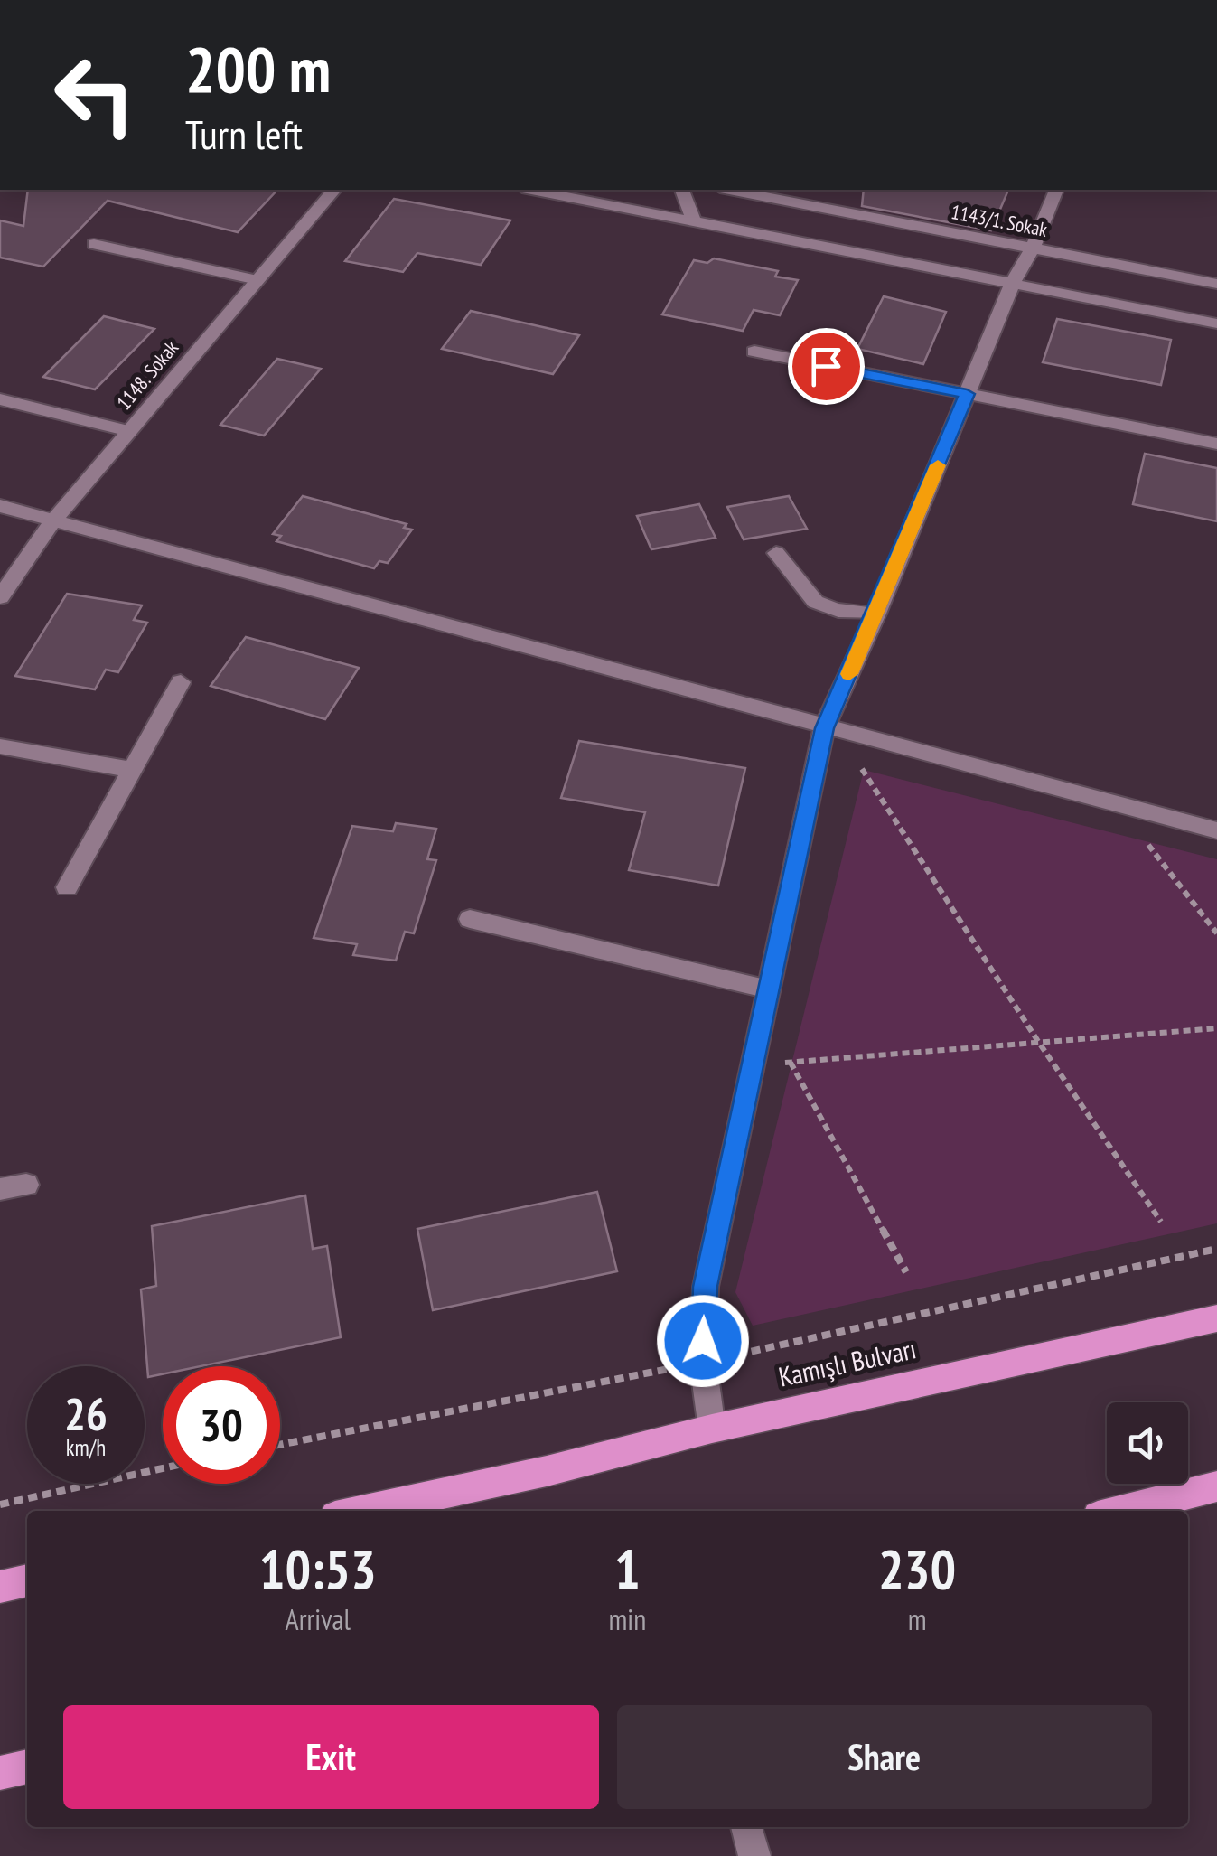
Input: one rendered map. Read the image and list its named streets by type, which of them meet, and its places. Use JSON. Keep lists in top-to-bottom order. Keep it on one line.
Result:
{"streets":{"highway":["Kamışlı Bulvarı"],"street":["1143/1. Sokak","1148. Sokak"]},"page":{"turn":["200 m","Turn left"],"speed":"26 km/h","limit":"30","eta":["10:53","Arrival","1","min","230","m"],"buttons":["Exit","Share"]}}
